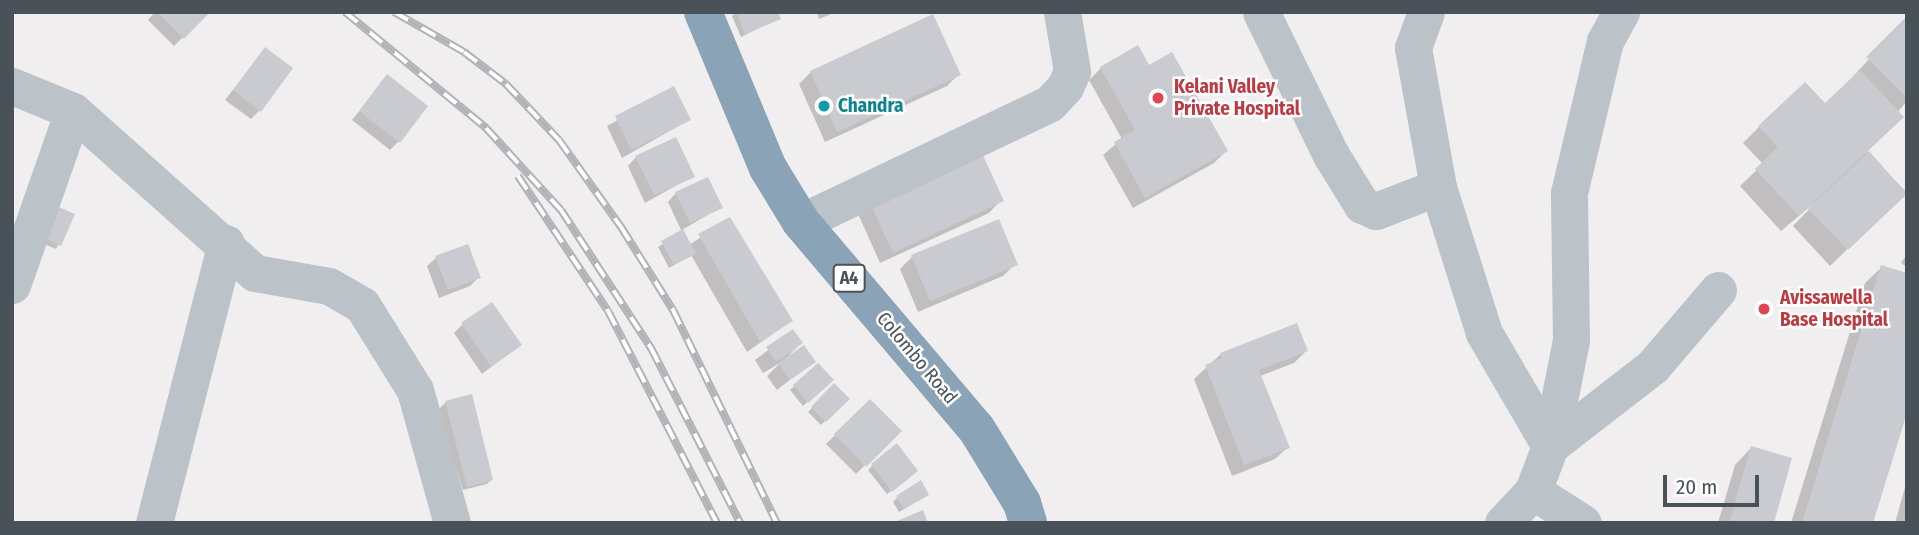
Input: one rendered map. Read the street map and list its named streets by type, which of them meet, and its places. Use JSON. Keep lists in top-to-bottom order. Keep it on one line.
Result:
{"streets":{"highway":["A4","Colombo Road"]},"places":["Kelani Valley Private Hospital","Chandra","Avissawella Base Hospital"],"scale_bar":"20 m"}
